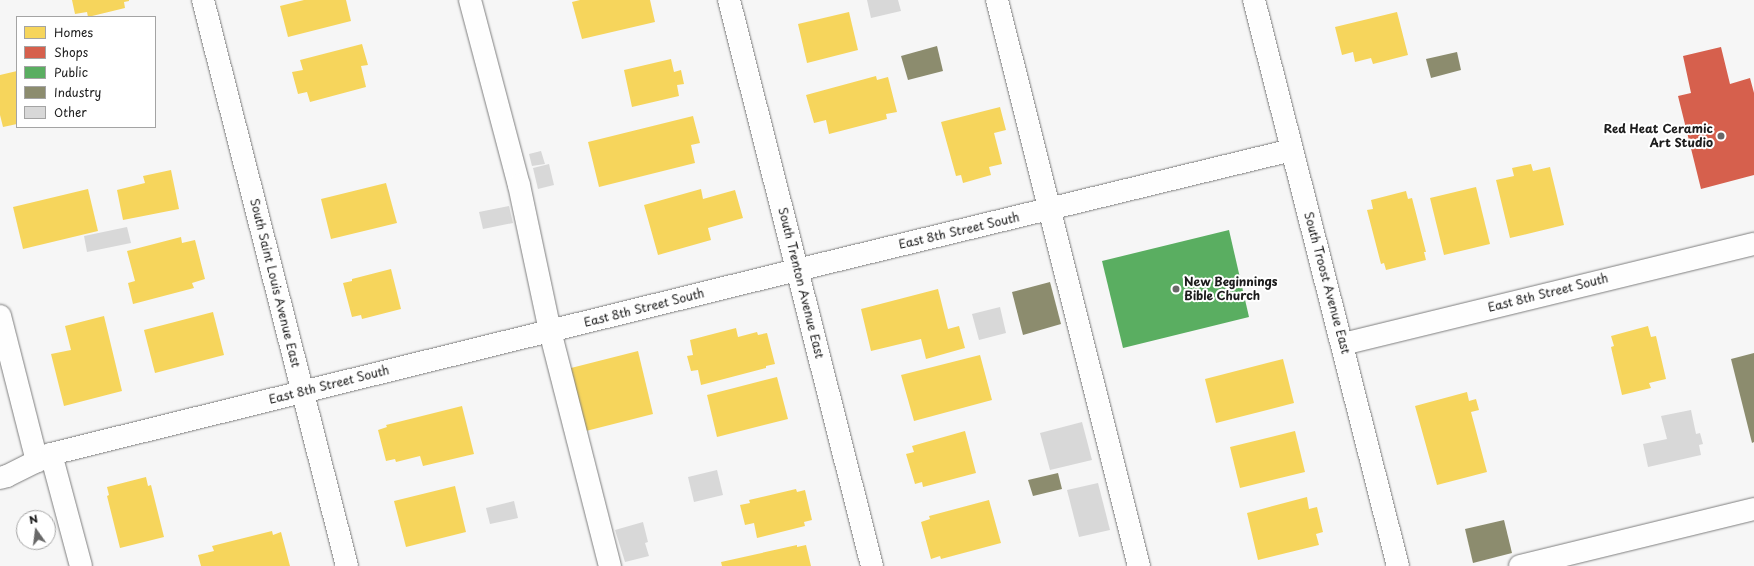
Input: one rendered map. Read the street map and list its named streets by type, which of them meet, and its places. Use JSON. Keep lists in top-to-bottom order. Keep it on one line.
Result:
{"streets":{"street":["East 8th Street South","South Saint Louis Avenue East","South Trenton Avenue East","South Troost Avenue East"]},"crossings":[["East 8th Street South","South Saint Louis Avenue East"],["East 8th Street South","South Trenton Avenue East"],["East 8th Street South","South Troost Avenue East"]],"places":["Red Heat Ceramic Art Studio","New Beginnings Bible Church"],"legend":["Homes","Shops","Public","Industry","Other"],"north":"top"}
